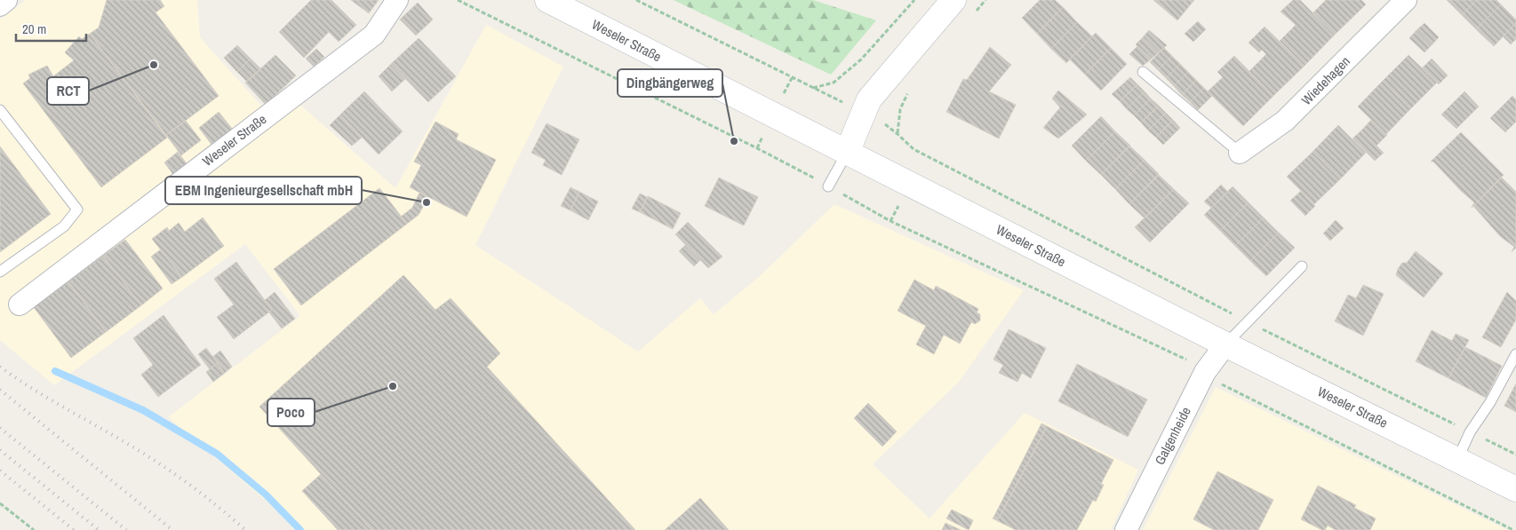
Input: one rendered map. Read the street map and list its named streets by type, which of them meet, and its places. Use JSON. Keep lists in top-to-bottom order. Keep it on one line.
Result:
{"streets":{"main road":["Weseler Straße"],"street":["Wiedehagen","Galgenheide"]},"crossings":[["Weseler Straße","Galgenheide"]],"places":["RCT","Dingbängerweg","EBM Ingenieurgesellschaft mbH","Poco"],"scale_bar":"20 m"}
